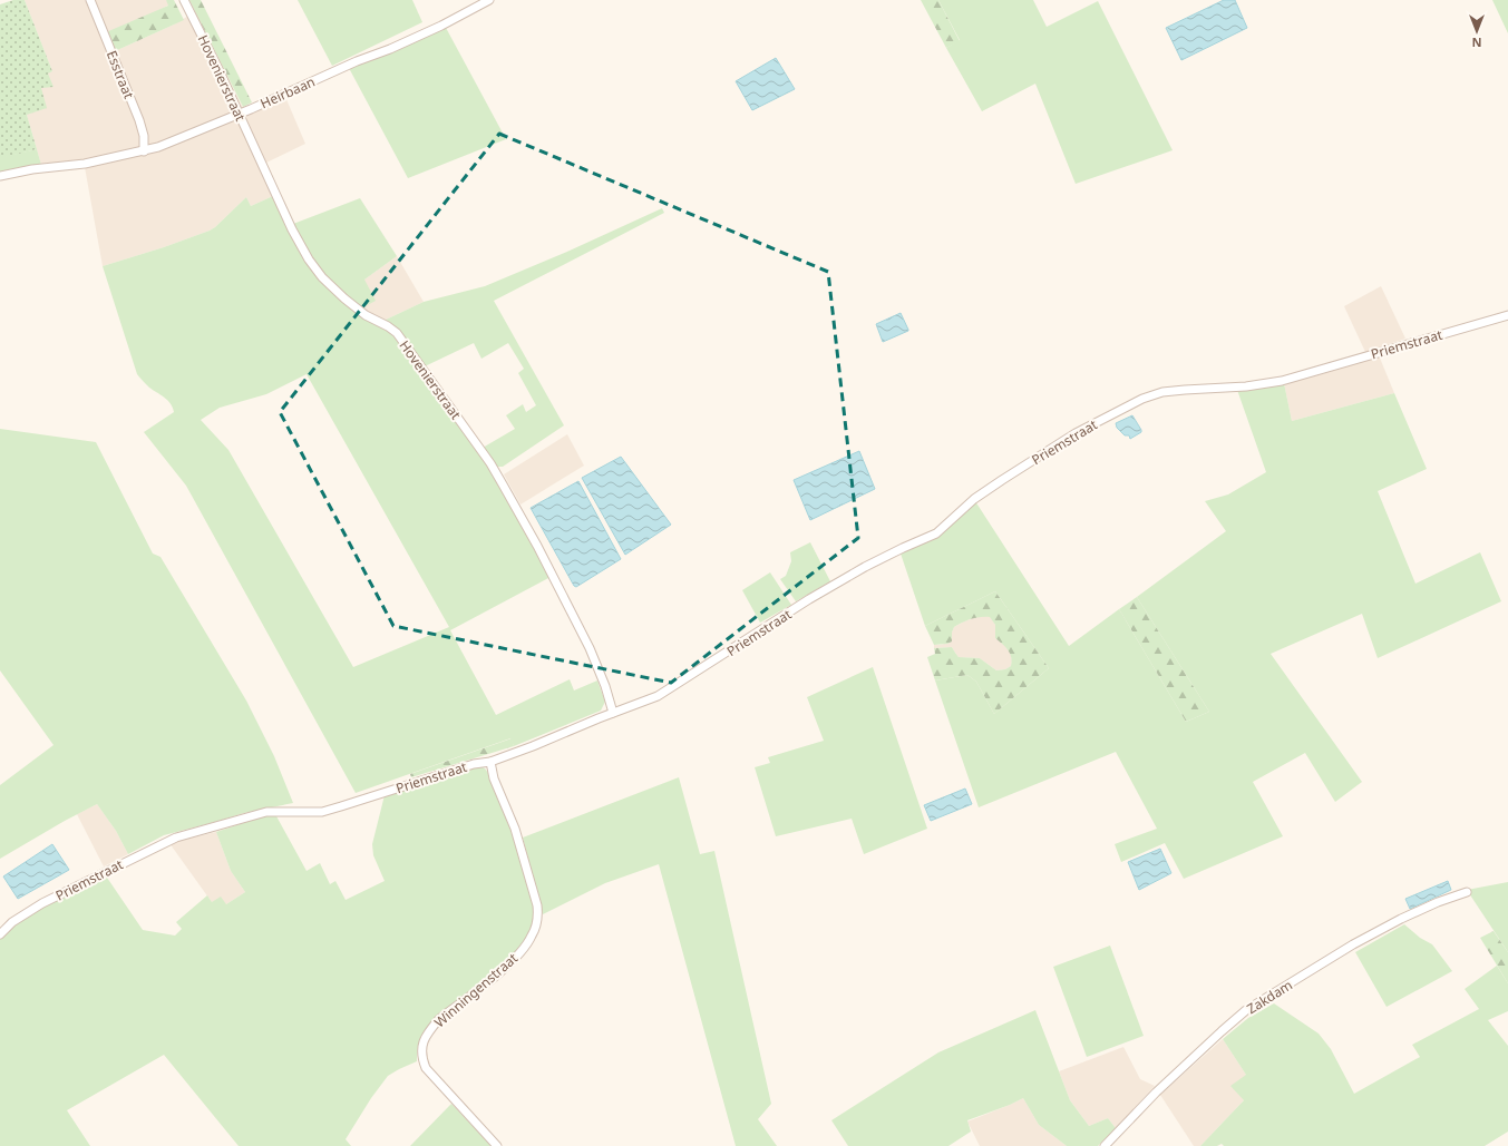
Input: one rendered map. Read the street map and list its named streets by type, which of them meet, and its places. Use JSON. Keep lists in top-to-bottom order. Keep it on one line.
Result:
{"streets":{"street":["Esstraat","Hovenierstraat","Heirbaan","Priemstraat","Winningenstraat","Zakdam"]},"crossings":[["Esstraat","Heirbaan"],["Hovenierstraat","Heirbaan"],["Hovenierstraat","Priemstraat"],["Priemstraat","Winningenstraat"]],"north":"bottom"}
